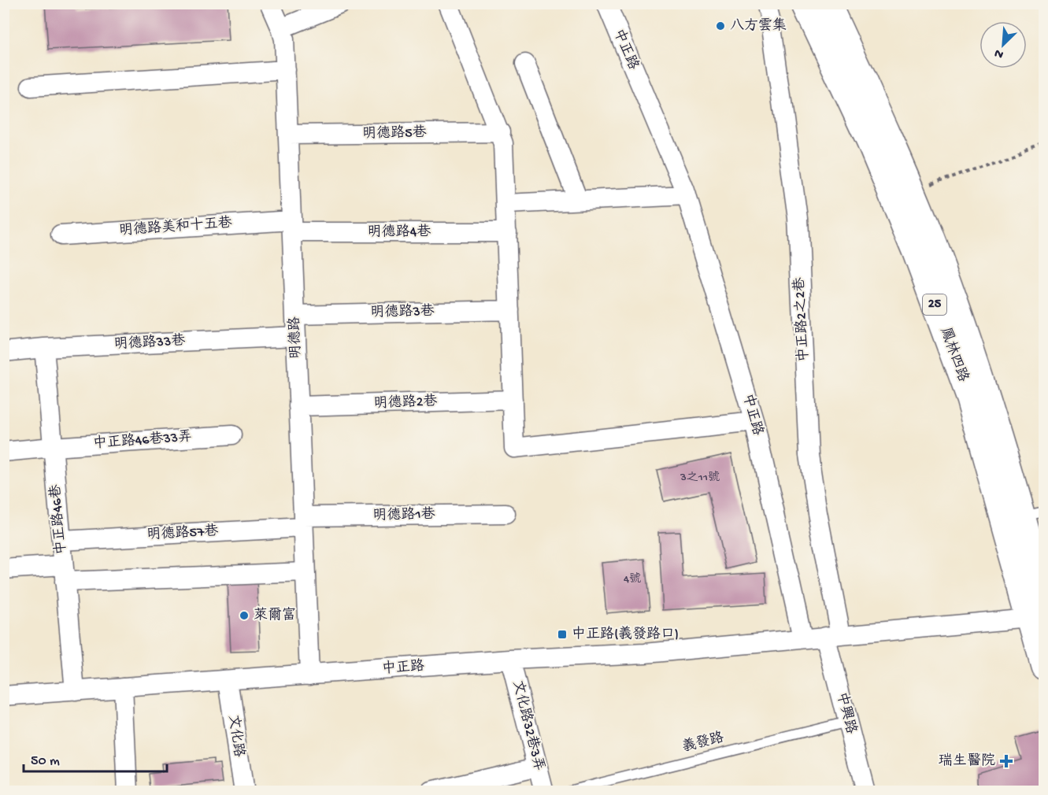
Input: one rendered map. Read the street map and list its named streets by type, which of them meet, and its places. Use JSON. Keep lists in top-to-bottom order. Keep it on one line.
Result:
{"streets":{"main road":["25","鳳林四路"],"street":["中正路","明德路5巷","明德路美和十五巷","明德路4巷","明德路3巷","中正路2之2巷","明德路","明德路33巷","明德路2巷","中正路46巷33弄","明德路1巷","中正路46巷","明德路57巷","中興路","文化路32巷3弄","文化路"],"lane":["義發路"]},"crossings":[["中正路","中正路2之2巷"],["中正路","明德路"],["中正路","鳳林四路"],["中正路","中正路46巷"],["中正路","中興路"],["中正路","文化路32巷3弄"],["中正路","文化路"],["明德路5巷","明德路"],["明德路美和十五巷","明德路4巷"],["明德路美和十五巷","明德路"],["明德路4巷","明德路"],["明德路3巷","明德路"],["中正路2之2巷","中興路"],["明德路","明德路33巷"],["明德路","明德路2巷"],["明德路","明德路1巷"],["明德路","明德路57巷"],["明德路33巷","中正路46巷"],["中正路46巷33弄","中正路46巷"],["明德路1巷","明德路57巷"],["中正路46巷","明德路57巷"],["中興路","義發路"]],"places":{"other":["八方雲集","萊爾富"],"transit":["中正路(義發路口)"],"health":["瑞生醫院"]},"house_numbers":["3之11號","4號"],"scale_bar":"50 m","north":"bottom left"}
